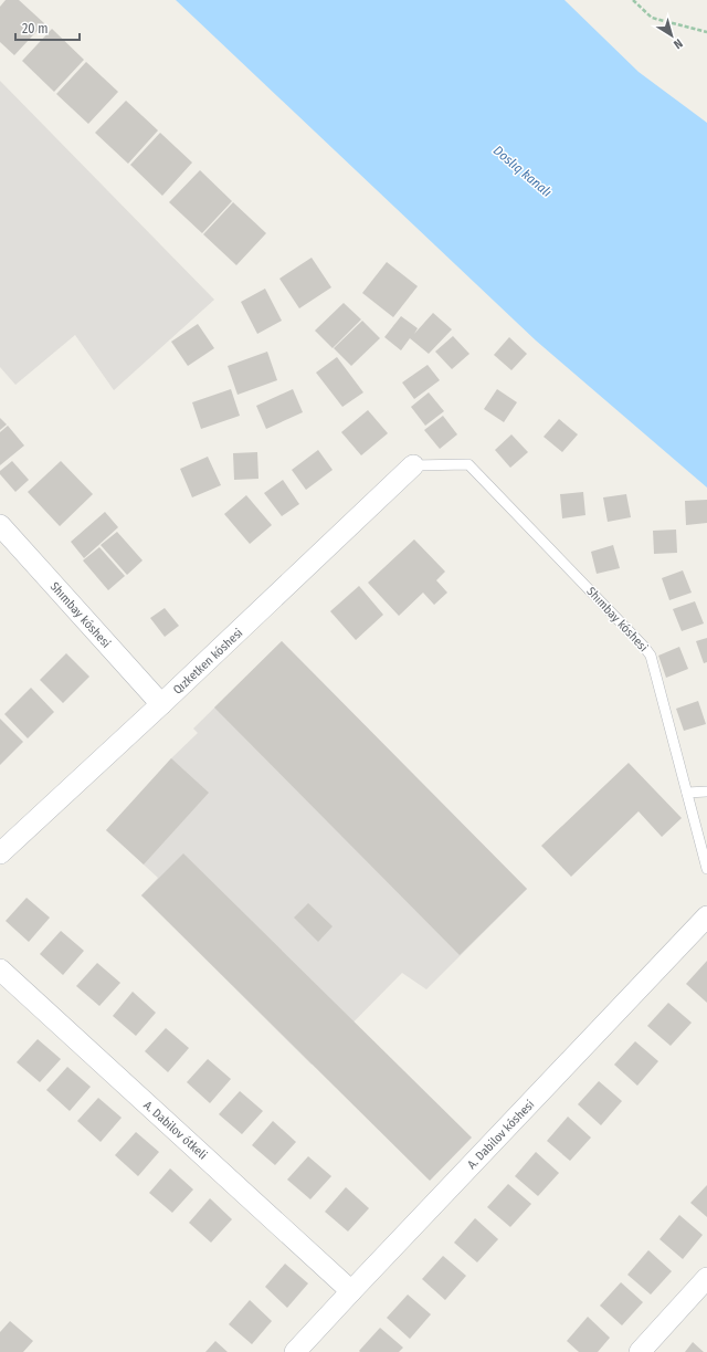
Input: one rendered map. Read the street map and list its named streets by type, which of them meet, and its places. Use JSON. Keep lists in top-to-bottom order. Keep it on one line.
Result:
{"streets":{"street":["Shımbay kóshesi","Qızketken kóshesi","A. Dabilov ótkeli","A. Dabilov kóshesi"]},"crossings":[["Shımbay kóshesi","Qızketken kóshesi"],["A. Dabilov ótkeli","A. Dabilov kóshesi"]],"water":["Doslıq kanalı"],"scale_bar":"20 m","north":"bottom right"}
